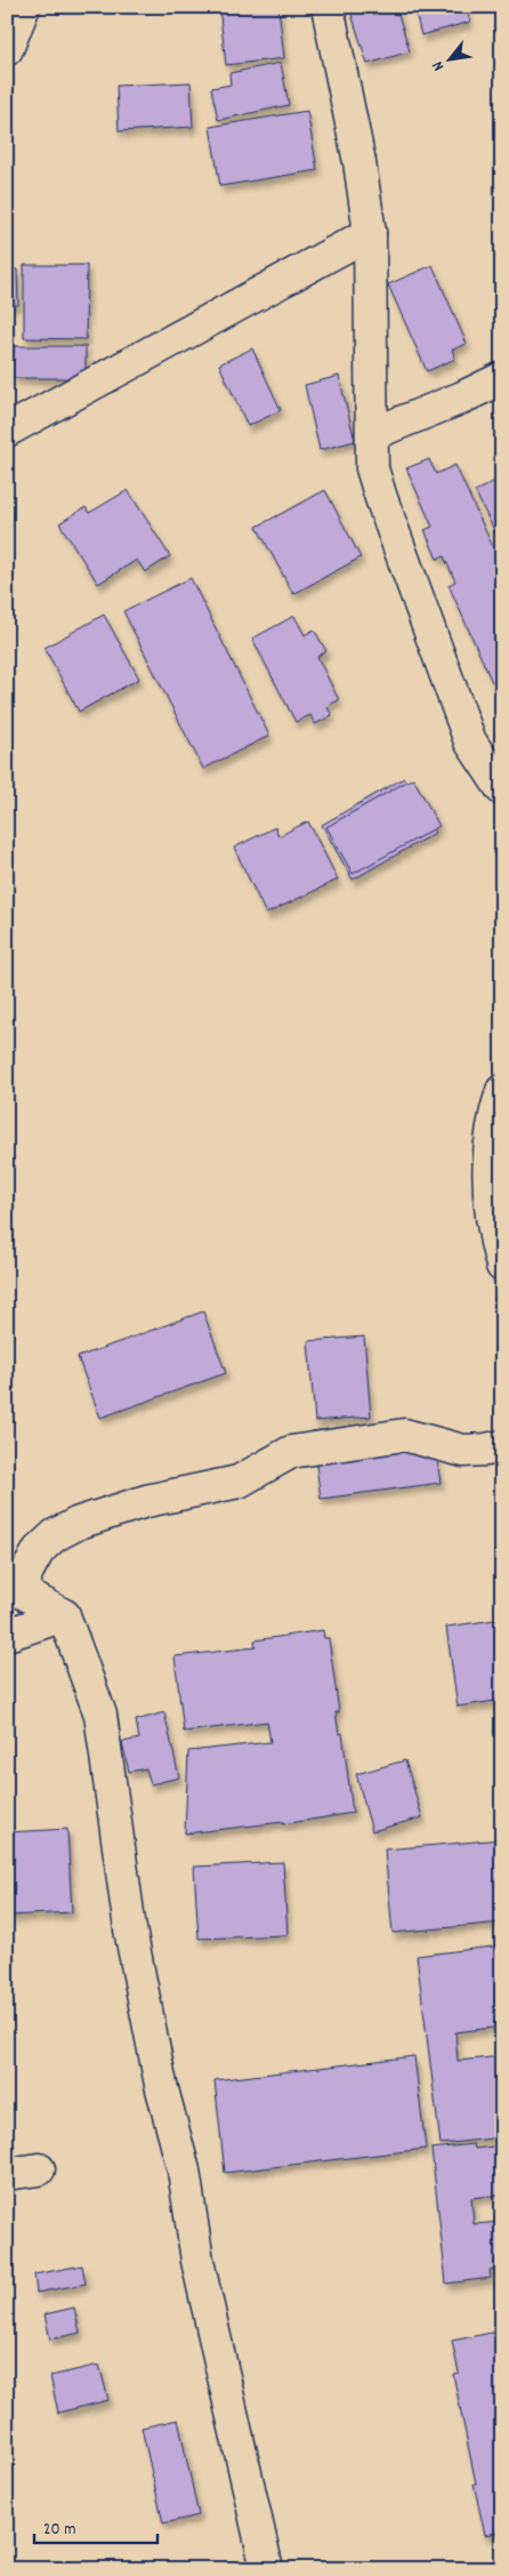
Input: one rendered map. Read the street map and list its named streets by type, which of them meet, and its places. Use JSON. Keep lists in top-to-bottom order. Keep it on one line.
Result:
{"scale_bar":"20 m","north":"bottom left"}
